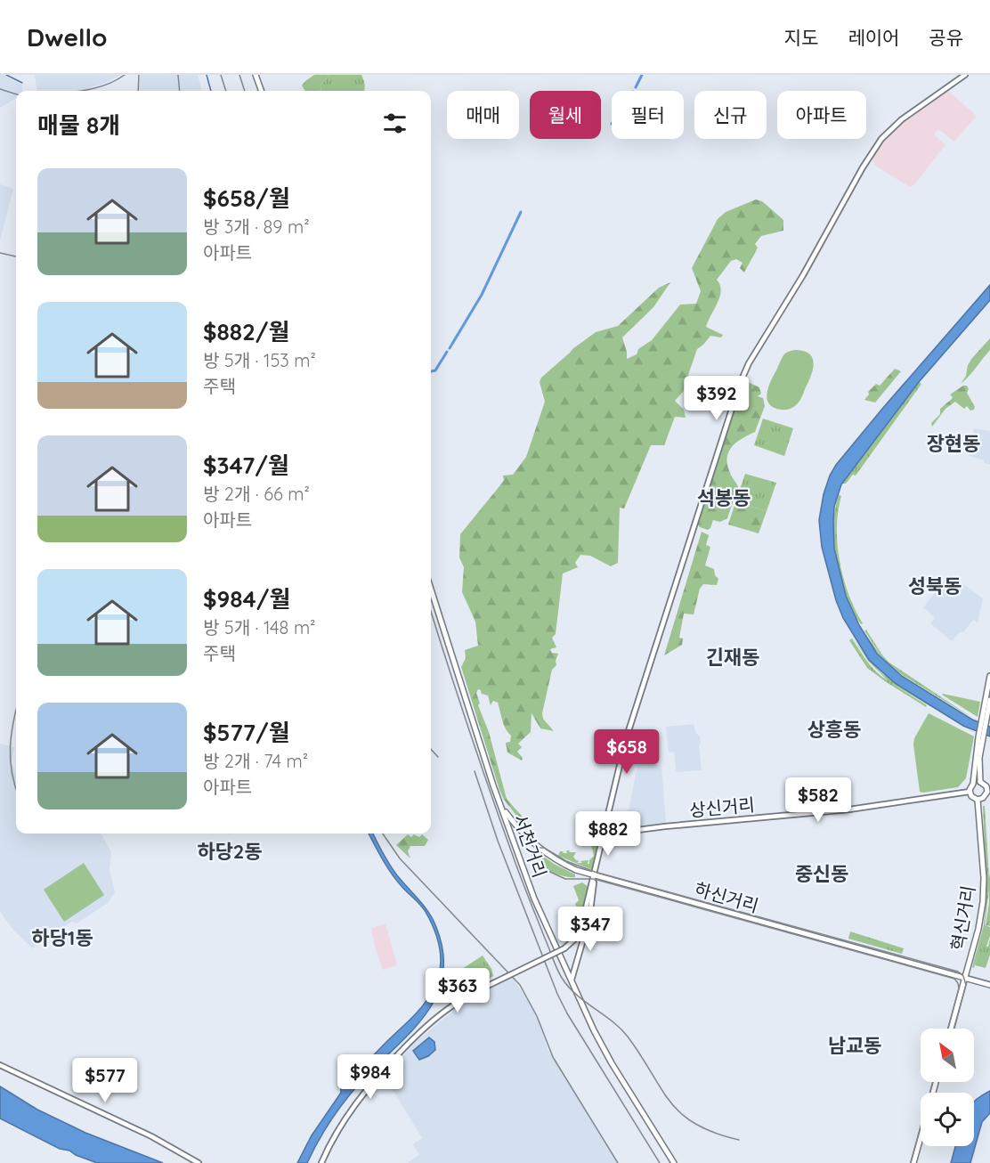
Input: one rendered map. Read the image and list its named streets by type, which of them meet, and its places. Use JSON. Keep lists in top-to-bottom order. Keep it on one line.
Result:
{"streets":{"main road":["상신거리","서천거리","하신거리","혁신거리"]},"crossings":[["상신거리","혁신거리"],["서천거리","하신거리"],["하신거리","혁신거리"]],"districts":["장현동","석봉동","성북동","긴재동","상흥동","하당2동","중신동","하당1동","남교동"],"north":"top left","page":{"header":"Dwello","nav":["지도","레이어","공유"],"chip":["매매","월세","필터","신규","아파트"],"heading":"매물 8개","list":[{"name":"$658/월","note":"방 3개 · 89 m² · 아파트"},{"name":"$882/월","note":"방 5개 · 153 m² · 주택"},{"name":"$347/월","note":"방 2개 · 66 m² · 아파트"},{"name":"$984/월","note":"방 5개 · 148 m² · 주택"},{"name":"$577/월","note":"방 2개 · 74 m² · 아파트"}],"price":["$392","$658","$582","$882","$347","$363","$984","$577"]}}
